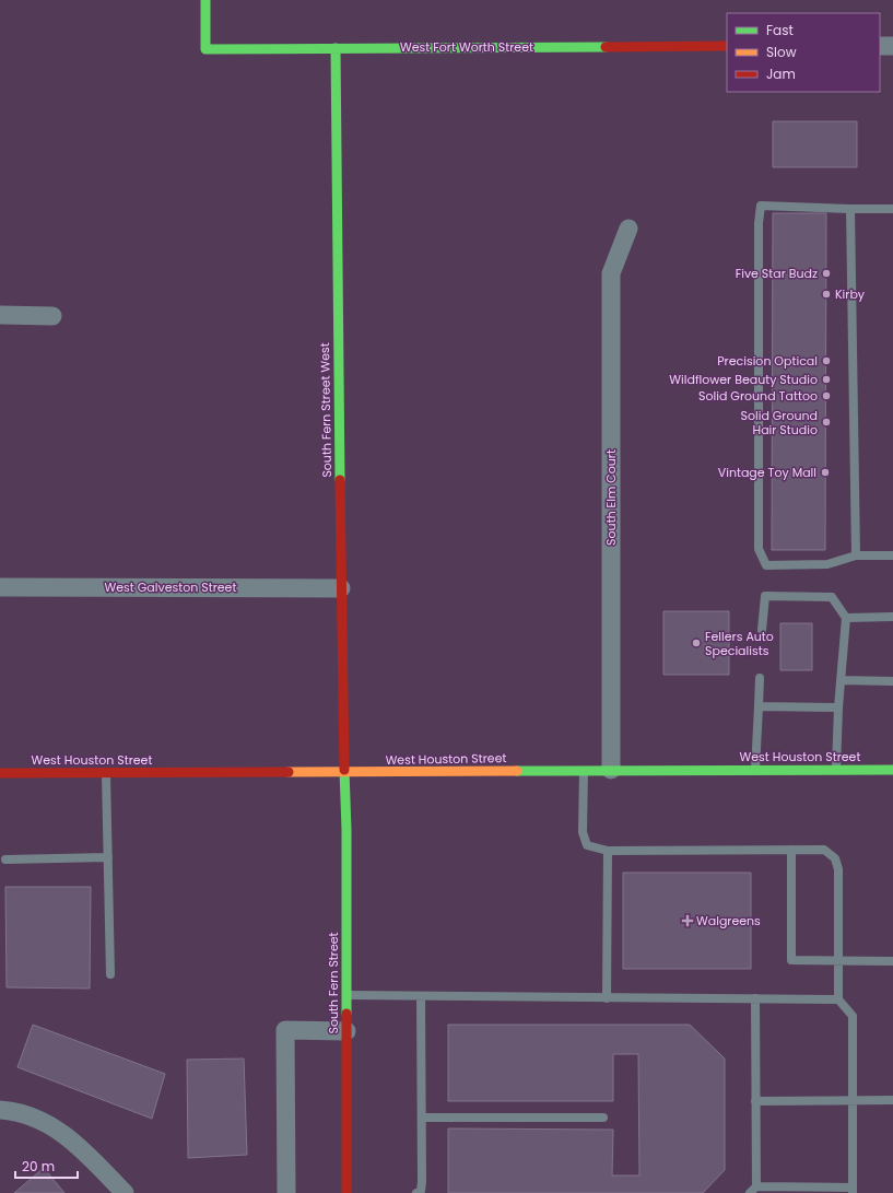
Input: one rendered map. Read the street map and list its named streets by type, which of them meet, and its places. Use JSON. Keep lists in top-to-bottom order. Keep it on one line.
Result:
{"streets":{"street":["West Fort Worth Street","South Fern Street West","South Elm Court","West Galveston Street","West Houston Street","South Fern Street"]},"crossings":[["West Fort Worth Street","South Fern Street West"],["South Fern Street West","West Galveston Street"],["South Fern Street West","West Houston Street"],["South Fern Street West","South Fern Street"],["South Elm Court","West Houston Street"],["West Houston Street","South Fern Street"]],"places":{"other":["Five Star Budz","Kirby","Precision Optical","Wildflower Beauty Studio","Solid Ground Tattoo","Solid Ground Hair Studio","Vintage Toy Mall","Fellers Auto Specialists"],"health":["Walgreens"]},"legend":["Fast","Slow","Jam"],"scale_bar":"20 m"}
